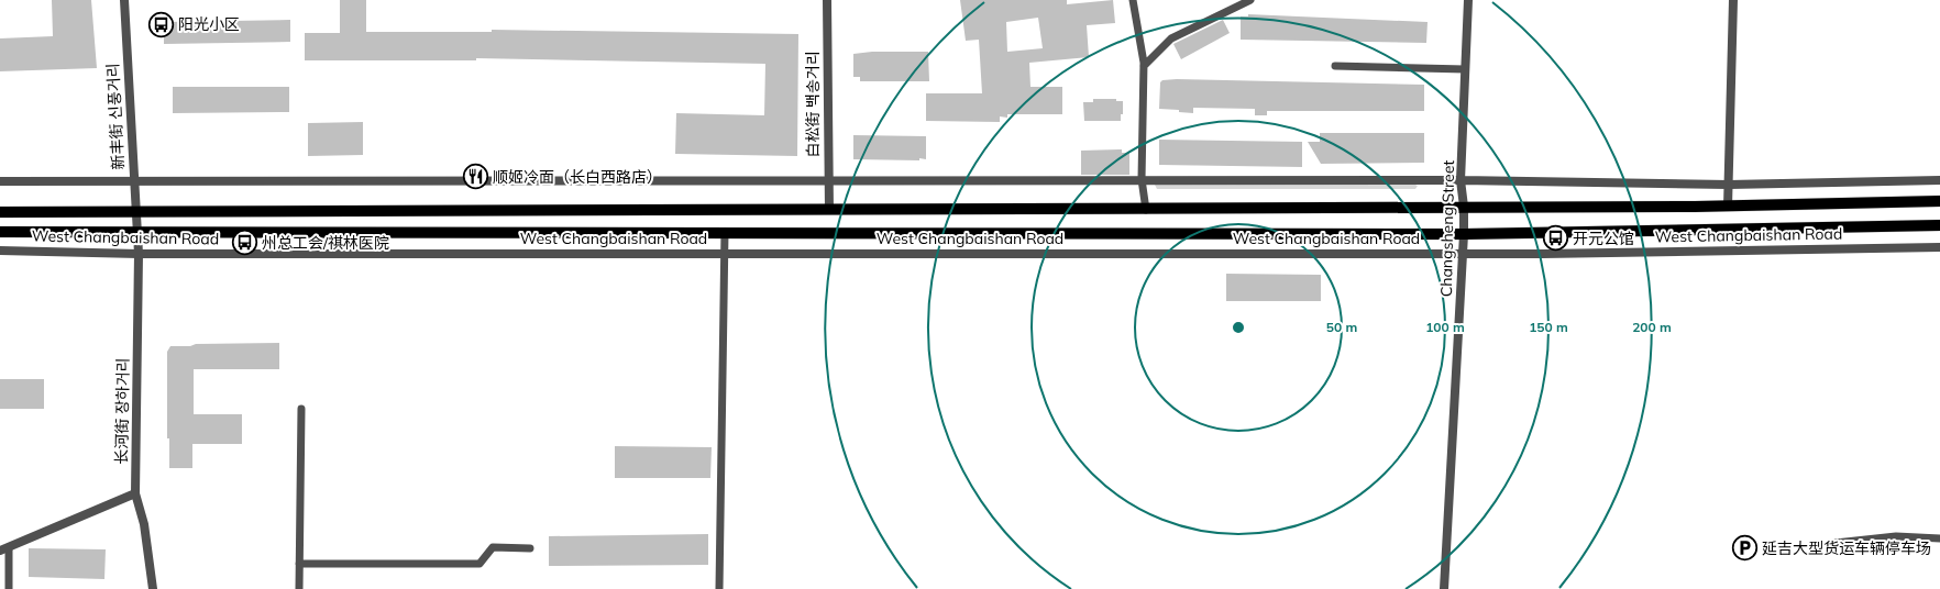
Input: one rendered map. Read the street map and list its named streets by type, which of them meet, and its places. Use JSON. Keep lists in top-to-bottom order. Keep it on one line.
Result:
{"streets":{"main road":["West Changbaishan Road"],"street":["白松街 백송거리","新丰街 신풍거리","Changsheng Street","长河街 장하거리"]},"crossings":[["白松街 백송거리","West Changbaishan Road"],["新丰街 신풍거리","West Changbaishan Road"],["新丰街 신풍거리","长河街 장하거리"],["Changsheng Street","West Changbaishan Road"],["West Changbaishan Road","长河街 장하거리"]],"places":{"bus stop":["阳光小区","开元公馆","州总工会/祺林医院"],"restaurant":["顺姬冷面（长白西路店）"],"parking":["延吉大型货运车辆停车场"]},"rings":["50 m","100 m","150 m","200 m"]}
